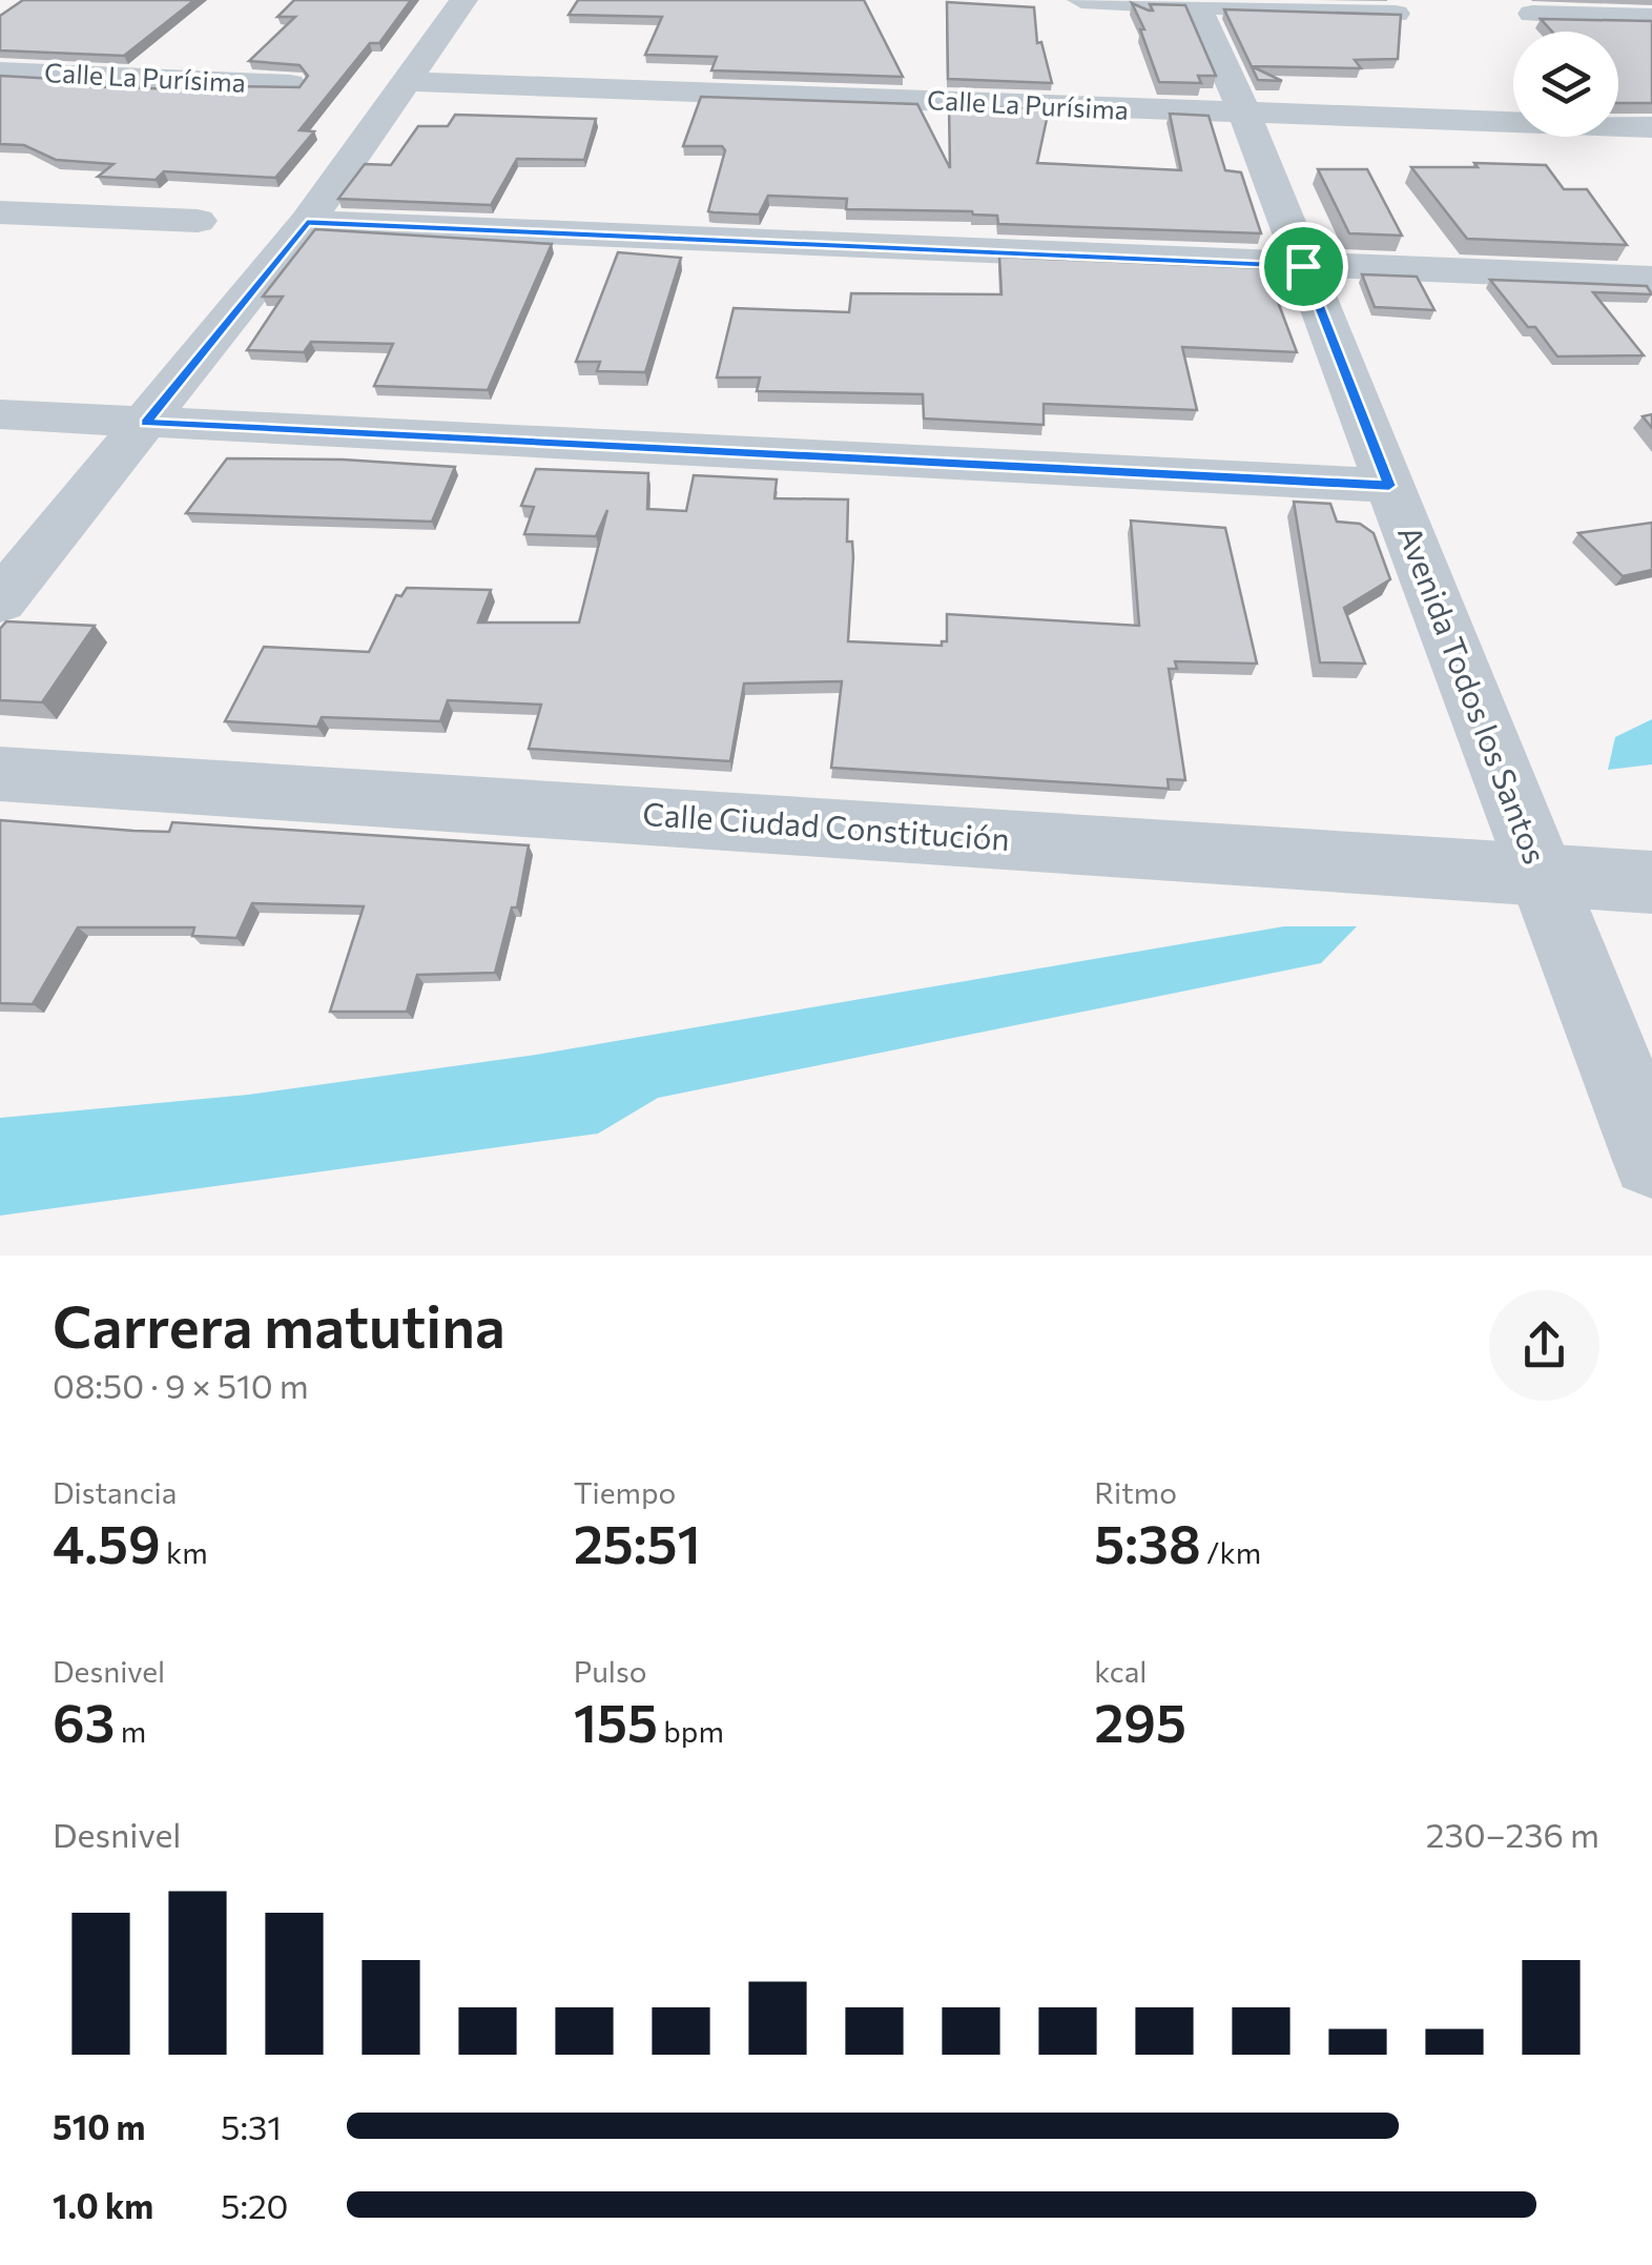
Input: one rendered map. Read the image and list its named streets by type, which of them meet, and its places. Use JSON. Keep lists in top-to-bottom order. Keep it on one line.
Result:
{"streets":{"street":["Calle La Purísima","Avenida Todos los Santos","Calle Ciudad Constitución"]},"crossings":[["Calle La Purísima","Avenida Todos los Santos"],["Avenida Todos los Santos","Calle Ciudad Constitución"]],"page":{"heading":["Carrera matutina","08:50 · 9 × 510 m"],"stats":[["Distancia","4.59 km"],["Tiempo","25:51"],["Ritmo","5:38 /km"],["Desnivel","63 m"],["Pulso","155 bpm"],["kcal","295"]],"chart":["Desnivel","230–236 m"],"list":[{"name":"510 m","note":"5:31"},{"name":"1.0 km","note":"5:20"}]}}
